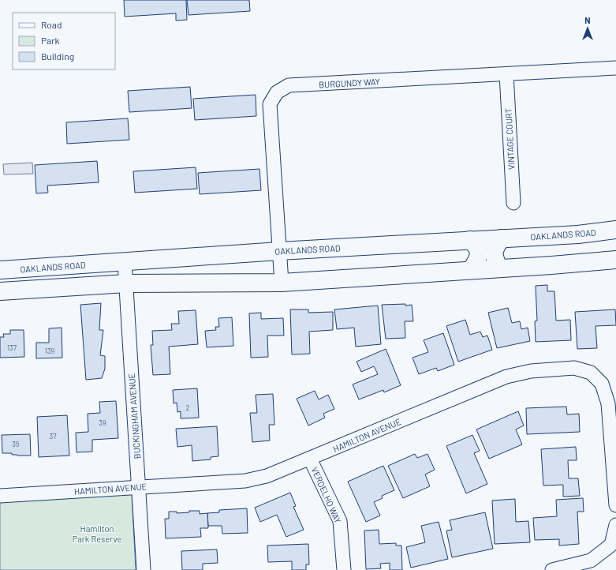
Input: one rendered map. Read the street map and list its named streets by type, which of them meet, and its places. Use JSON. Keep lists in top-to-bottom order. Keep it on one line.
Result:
{"streets":{"main road":["OAKLANDS ROAD"],"street":["BURGUNDY WAY","VINTAGE COURT","BUCKINGHAM AVENUE","HAMILTON AVENUE","VERDELHO WAY"]},"crossings":[["BURGUNDY WAY","VINTAGE COURT"],["BURGUNDY WAY","OAKLANDS ROAD"],["OAKLANDS ROAD","BUCKINGHAM AVENUE"],["BUCKINGHAM AVENUE","HAMILTON AVENUE"],["HAMILTON AVENUE","VERDELHO WAY"]],"parks":["Hamilton Park Reserve"],"house_numbers":["137","139","2","39","37","35"],"legend":["Road","Park","Building"],"north":"top"}
